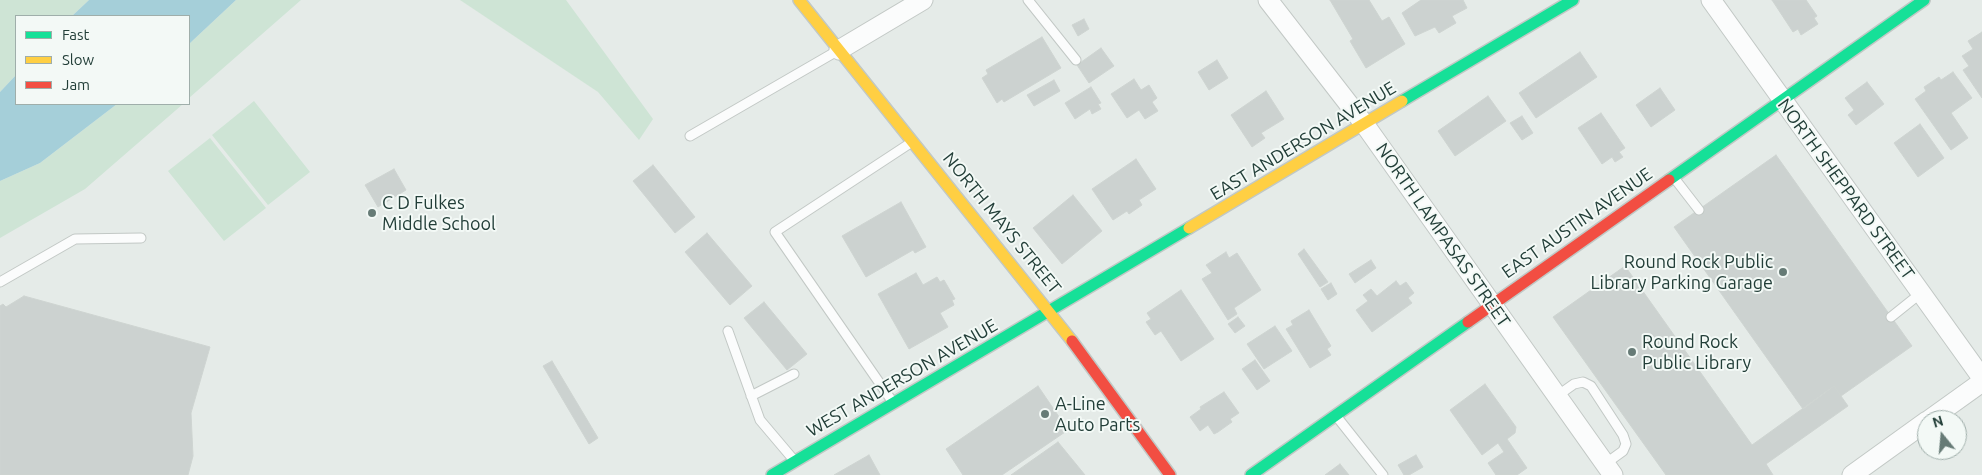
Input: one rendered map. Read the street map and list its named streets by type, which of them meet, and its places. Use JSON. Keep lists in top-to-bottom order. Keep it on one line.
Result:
{"streets":{"street":["EAST ANDERSON AVENUE","NORTH SHEPPARD STREET","NORTH MAYS STREET","EAST AUSTIN AVENUE","NORTH LAMPASAS STREET","WEST ANDERSON AVENUE"]},"crossings":[["EAST ANDERSON AVENUE","NORTH MAYS STREET"],["EAST ANDERSON AVENUE","NORTH LAMPASAS STREET"],["EAST ANDERSON AVENUE","WEST ANDERSON AVENUE"],["NORTH SHEPPARD STREET","EAST AUSTIN AVENUE"],["NORTH MAYS STREET","WEST ANDERSON AVENUE"],["EAST AUSTIN AVENUE","NORTH LAMPASAS STREET"]],"places":["C D Fulkes Middle School","Round Rock Public Library Parking Garage","Round Rock Public Library","A-Line Auto Parts"],"legend":["Fast","Slow","Jam"],"north":"top"}
